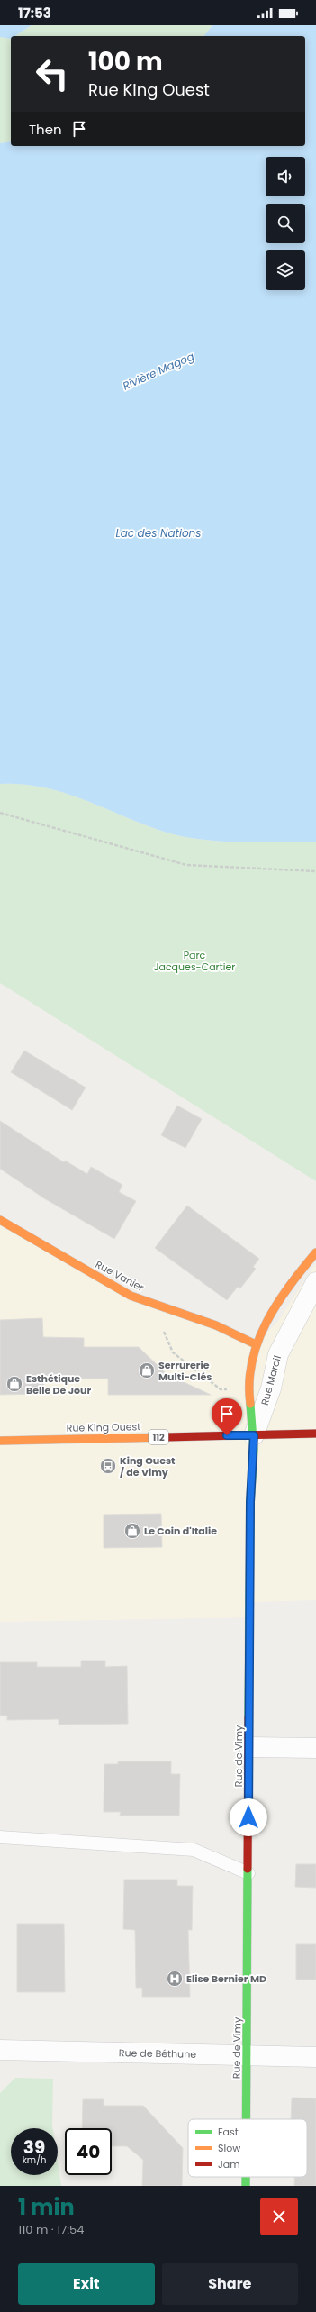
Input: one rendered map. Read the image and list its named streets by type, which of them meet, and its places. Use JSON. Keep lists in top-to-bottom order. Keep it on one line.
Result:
{"streets":{"street":["Rue Vanier","Rue Marcil","Rue King Ouest","112","Rue de Vimy","Rue de Béthune"]},"crossings":[["Rue Vanier","Rue Marcil"],["Rue Marcil","Rue King Ouest"],["Rue Marcil","Rue de Vimy"],["Rue King Ouest","Rue de Vimy"],["Rue de Vimy","Rue de Béthune"]],"water":["Rivière Magog","Lac des Nations"],"parks":["Parc Jacques-Cartier"],"places":{"shop":["Serrurerie Multi-Clés","Esthétique Belle De Jour","Le Coin d'Italie"],"bus stop":["King Ouest / de Vimy"],"hospital":["Elise Bernier MD"]},"legend":["Fast","Slow","Jam"],"page":{"status":"17:53","turn":["100 m","Rue King Ouest"],"then":"Then","speed":"39 km/h","limit":"40","heading":["1 min","110 m · 17:54"],"buttons":["Exit","Share"]}}
